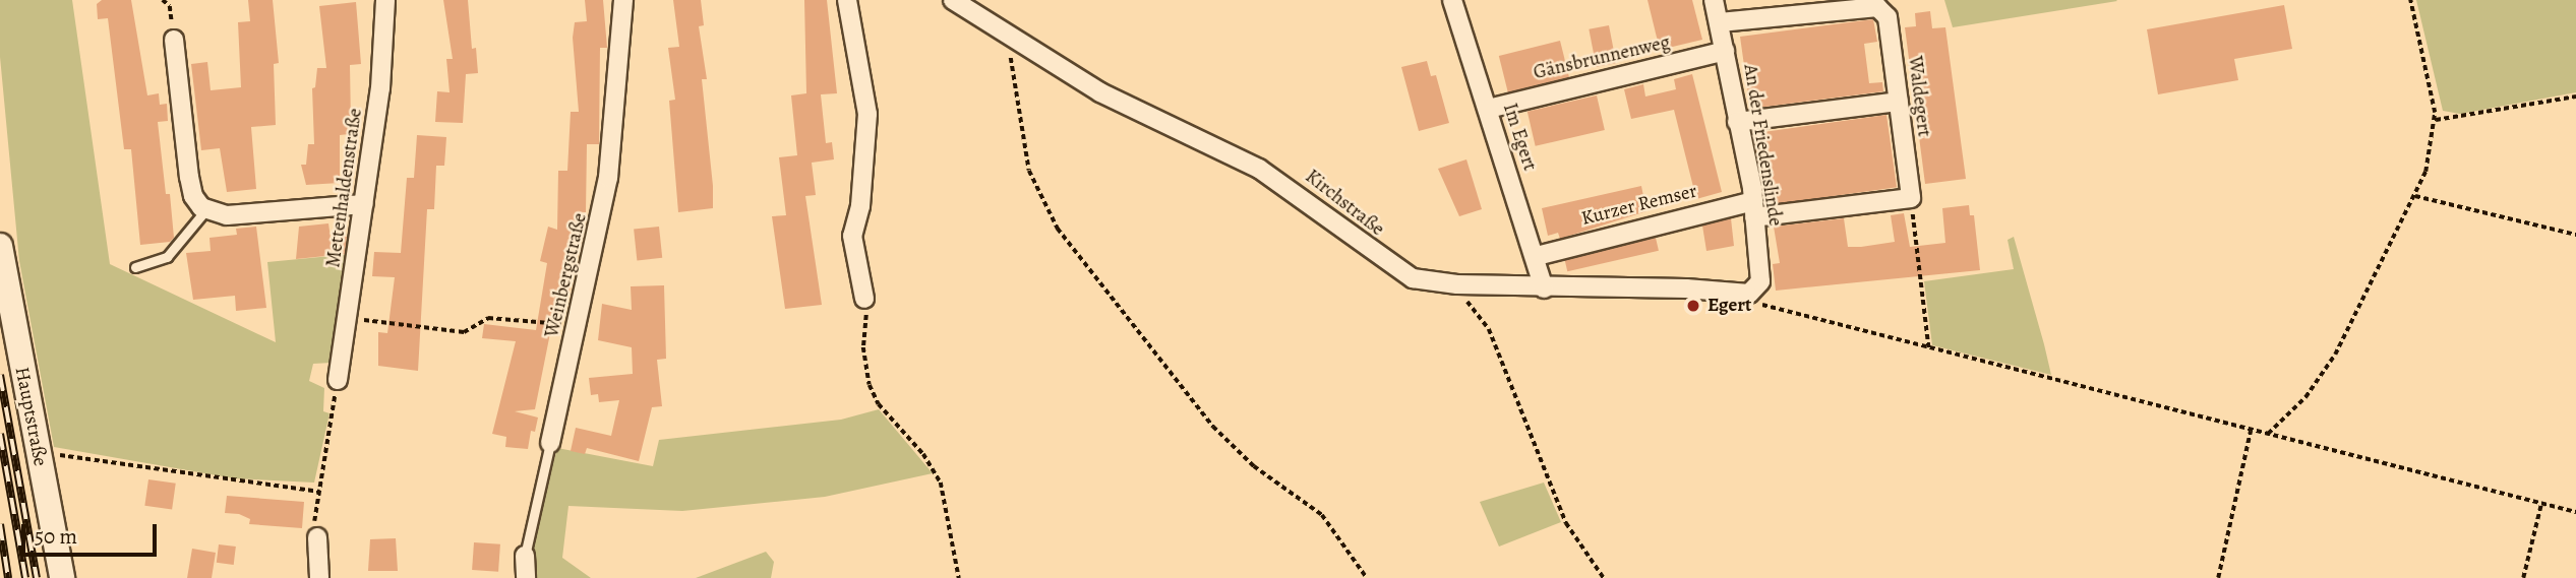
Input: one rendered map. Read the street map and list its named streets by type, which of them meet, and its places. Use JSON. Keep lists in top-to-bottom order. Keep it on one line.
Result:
{"streets":{"main road":["Hauptstraße"],"street":["Gänsbrunnenweg","Waldegert","Im Egert","An der Friedenslinde","Mettenhaldenstraße","Kirchstraße","Kurzer Remser","Weinbergstraße"]},"crossings":[["Gänsbrunnenweg","Im Egert"],["Gänsbrunnenweg","An der Friedenslinde"],["Waldegert","An der Friedenslinde"],["Im Egert","Kirchstraße"],["Im Egert","Kurzer Remser"],["An der Friedenslinde","Kirchstraße"],["An der Friedenslinde","Kurzer Remser"]],"places":["Egert"],"scale_bar":"50 m"}
